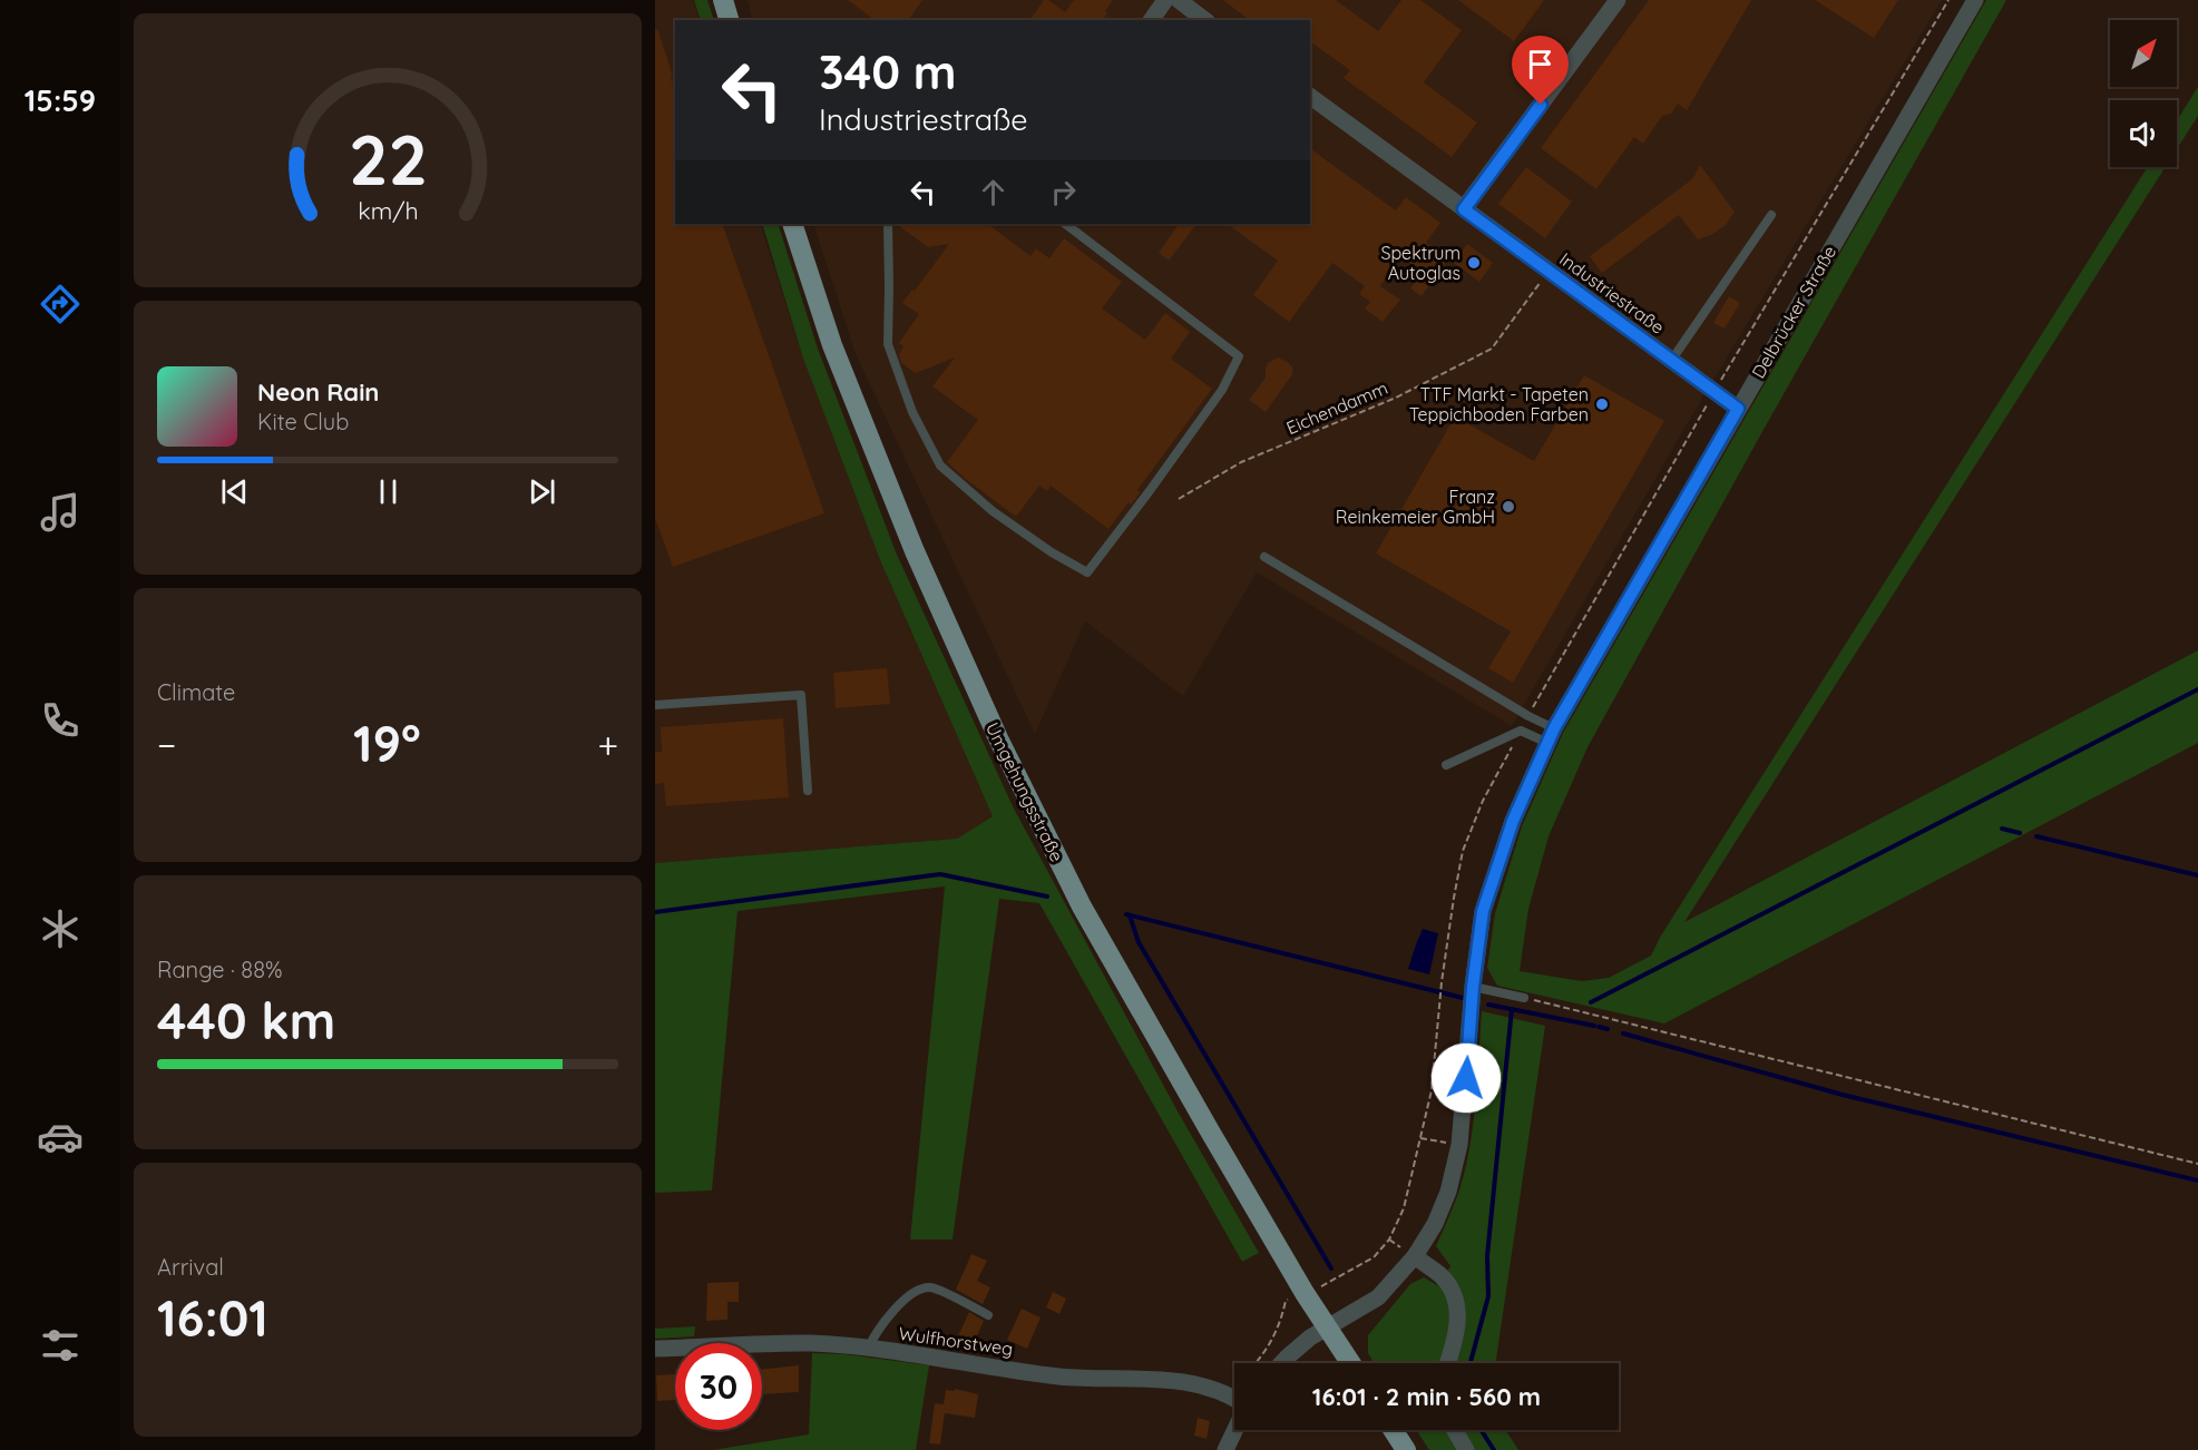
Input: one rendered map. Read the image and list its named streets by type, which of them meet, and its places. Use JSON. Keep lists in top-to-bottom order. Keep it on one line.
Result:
{"streets":{"main road":["Umgehungsstraße"],"street":["Industriestraße","Delbrücker Straße","Wulfhorstweg"],"path":["Eichendamm"]},"crossings":[["Industriestraße","Delbrücker Straße"],["Industriestraße","Eichendamm"],["Delbrücker Straße","Umgehungsstraße"]],"places":["Spektrum Autoglas","TTF Markt - Tapeten Teppichboden Farben","Franz Reinkemeier GmbH"],"north":"top right","page":{"tabs":"15:59","turn":["340 m","Industriestraße"],"song":["Neon Rain","Kite Club"],"tile":["Climate",["Range · 88%","440 km"],["Arrival","16:01"]],"heat":["−","19°","+"],"limit":"30","trip":"16:01 · 2 min · 560 m","gauge":["22","km/h"]}}
